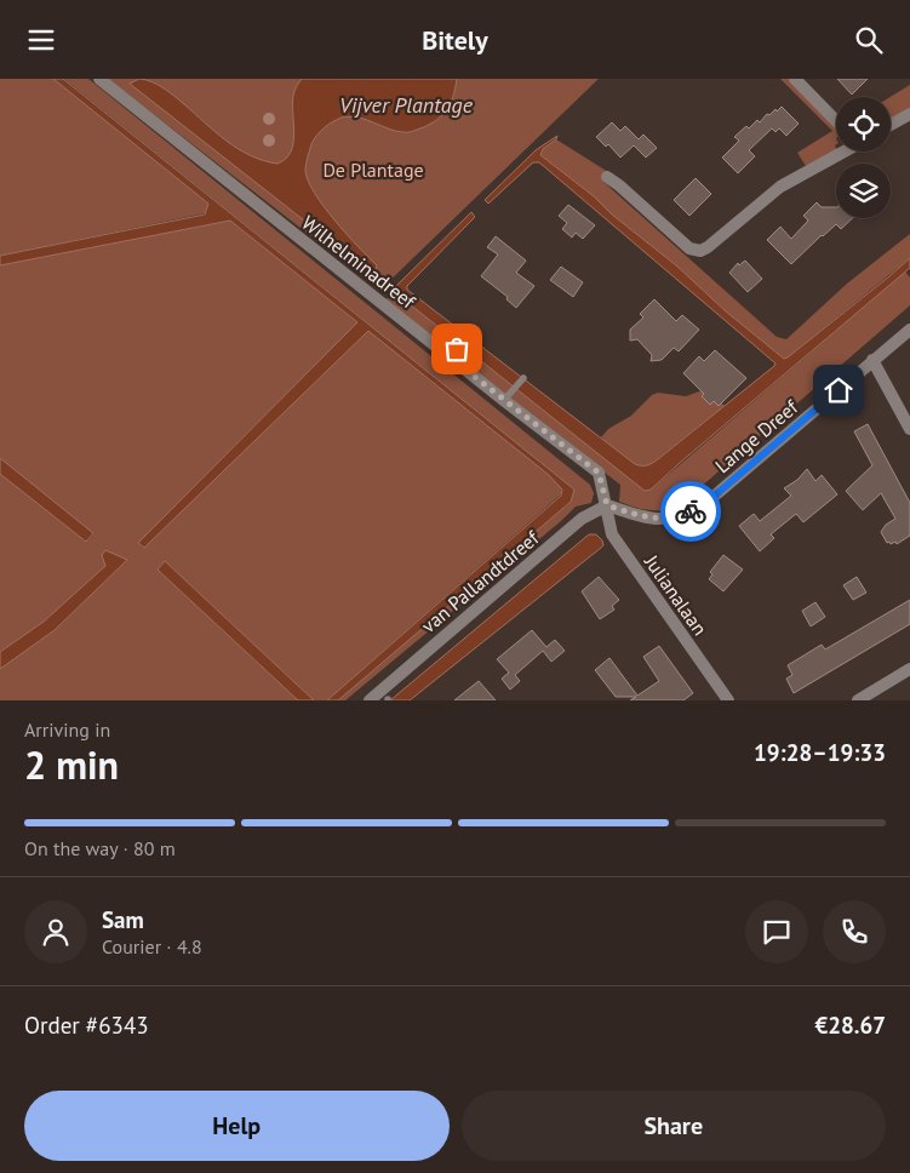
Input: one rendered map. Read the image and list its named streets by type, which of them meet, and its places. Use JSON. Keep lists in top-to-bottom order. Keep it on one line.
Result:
{"streets":{"street":["Wilhelminadreef","Lange Dreef","van Pallandtdreef","Julianalaan"]},"crossings":[["Wilhelminadreef","Lange Dreef"],["Wilhelminadreef","van Pallandtdreef"],["Wilhelminadreef","Julianalaan"],["Lange Dreef","van Pallandtdreef"],["Lange Dreef","Julianalaan"],["van Pallandtdreef","Julianalaan"]],"water":["Vijver Plantage"],"parks":["De Plantage"],"page":{"header":"Bitely","heading":["2 min","Arriving in","19:28–19:33"],"panel":["Sam","Courier · 4.8","Order #6343","€28.67"],"bar":"On the way · 80 m","buttons":["Help","Share"]}}
